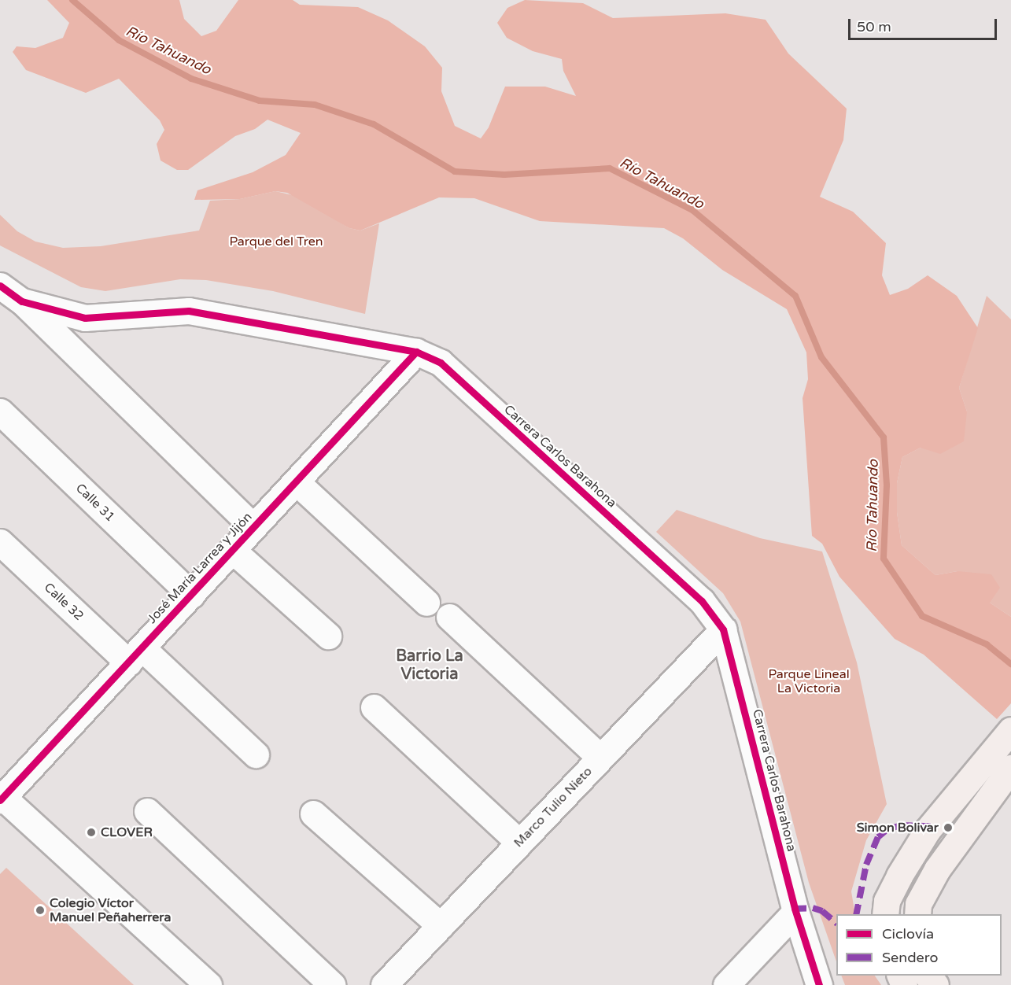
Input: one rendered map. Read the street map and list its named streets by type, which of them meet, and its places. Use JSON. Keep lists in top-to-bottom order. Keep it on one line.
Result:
{"streets":{"street":["Carrera Carlos Barahona","Calle 31","José María Larrea y Jijón","Calle 32","Marco Tulio Nieto"]},"crossings":[["Carrera Carlos Barahona","José María Larrea y Jijón"],["Carrera Carlos Barahona","Marco Tulio Nieto"],["Calle 31","José María Larrea y Jijón"],["José María Larrea y Jijón","Calle 32"]],"districts":["Barrio La Victoria"],"water":["Río Tahuando"],"parks":["Parque del Tren","Parque Lineal La Victoria"],"places":["Simon Bolivar","CLOVER","Colegio Víctor Manuel Peñaherrera"],"legend":["Ciclovía","Sendero"],"scale_bar":"50 m"}
